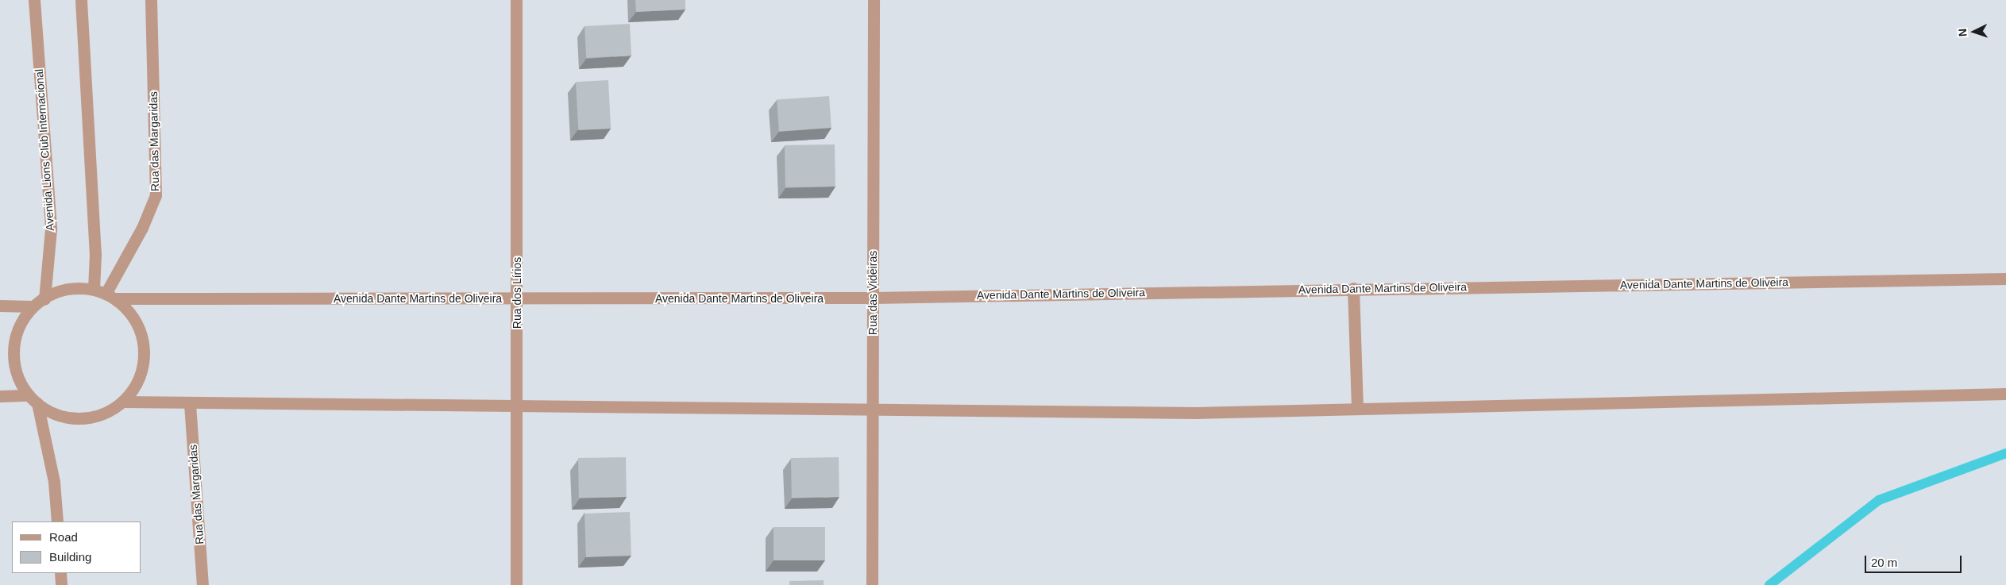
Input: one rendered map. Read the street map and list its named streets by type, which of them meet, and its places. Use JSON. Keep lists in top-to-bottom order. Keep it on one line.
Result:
{"streets":{"street":["Rua das Margaridas","Avenida Lions Club Internacional","Avenida Dante Martins de Oliveira","Rua dos Lírios","Rua das Videiras"]},"crossings":[["Rua das Margaridas","Avenida Lions Club Internacional"],["Rua das Margaridas","Avenida Dante Martins de Oliveira"],["Avenida Lions Club Internacional","Avenida Dante Martins de Oliveira"],["Avenida Dante Martins de Oliveira","Rua dos Lírios"],["Avenida Dante Martins de Oliveira","Rua das Videiras"]],"legend":["Road","Building"],"scale_bar":"20 m","north":"left"}
